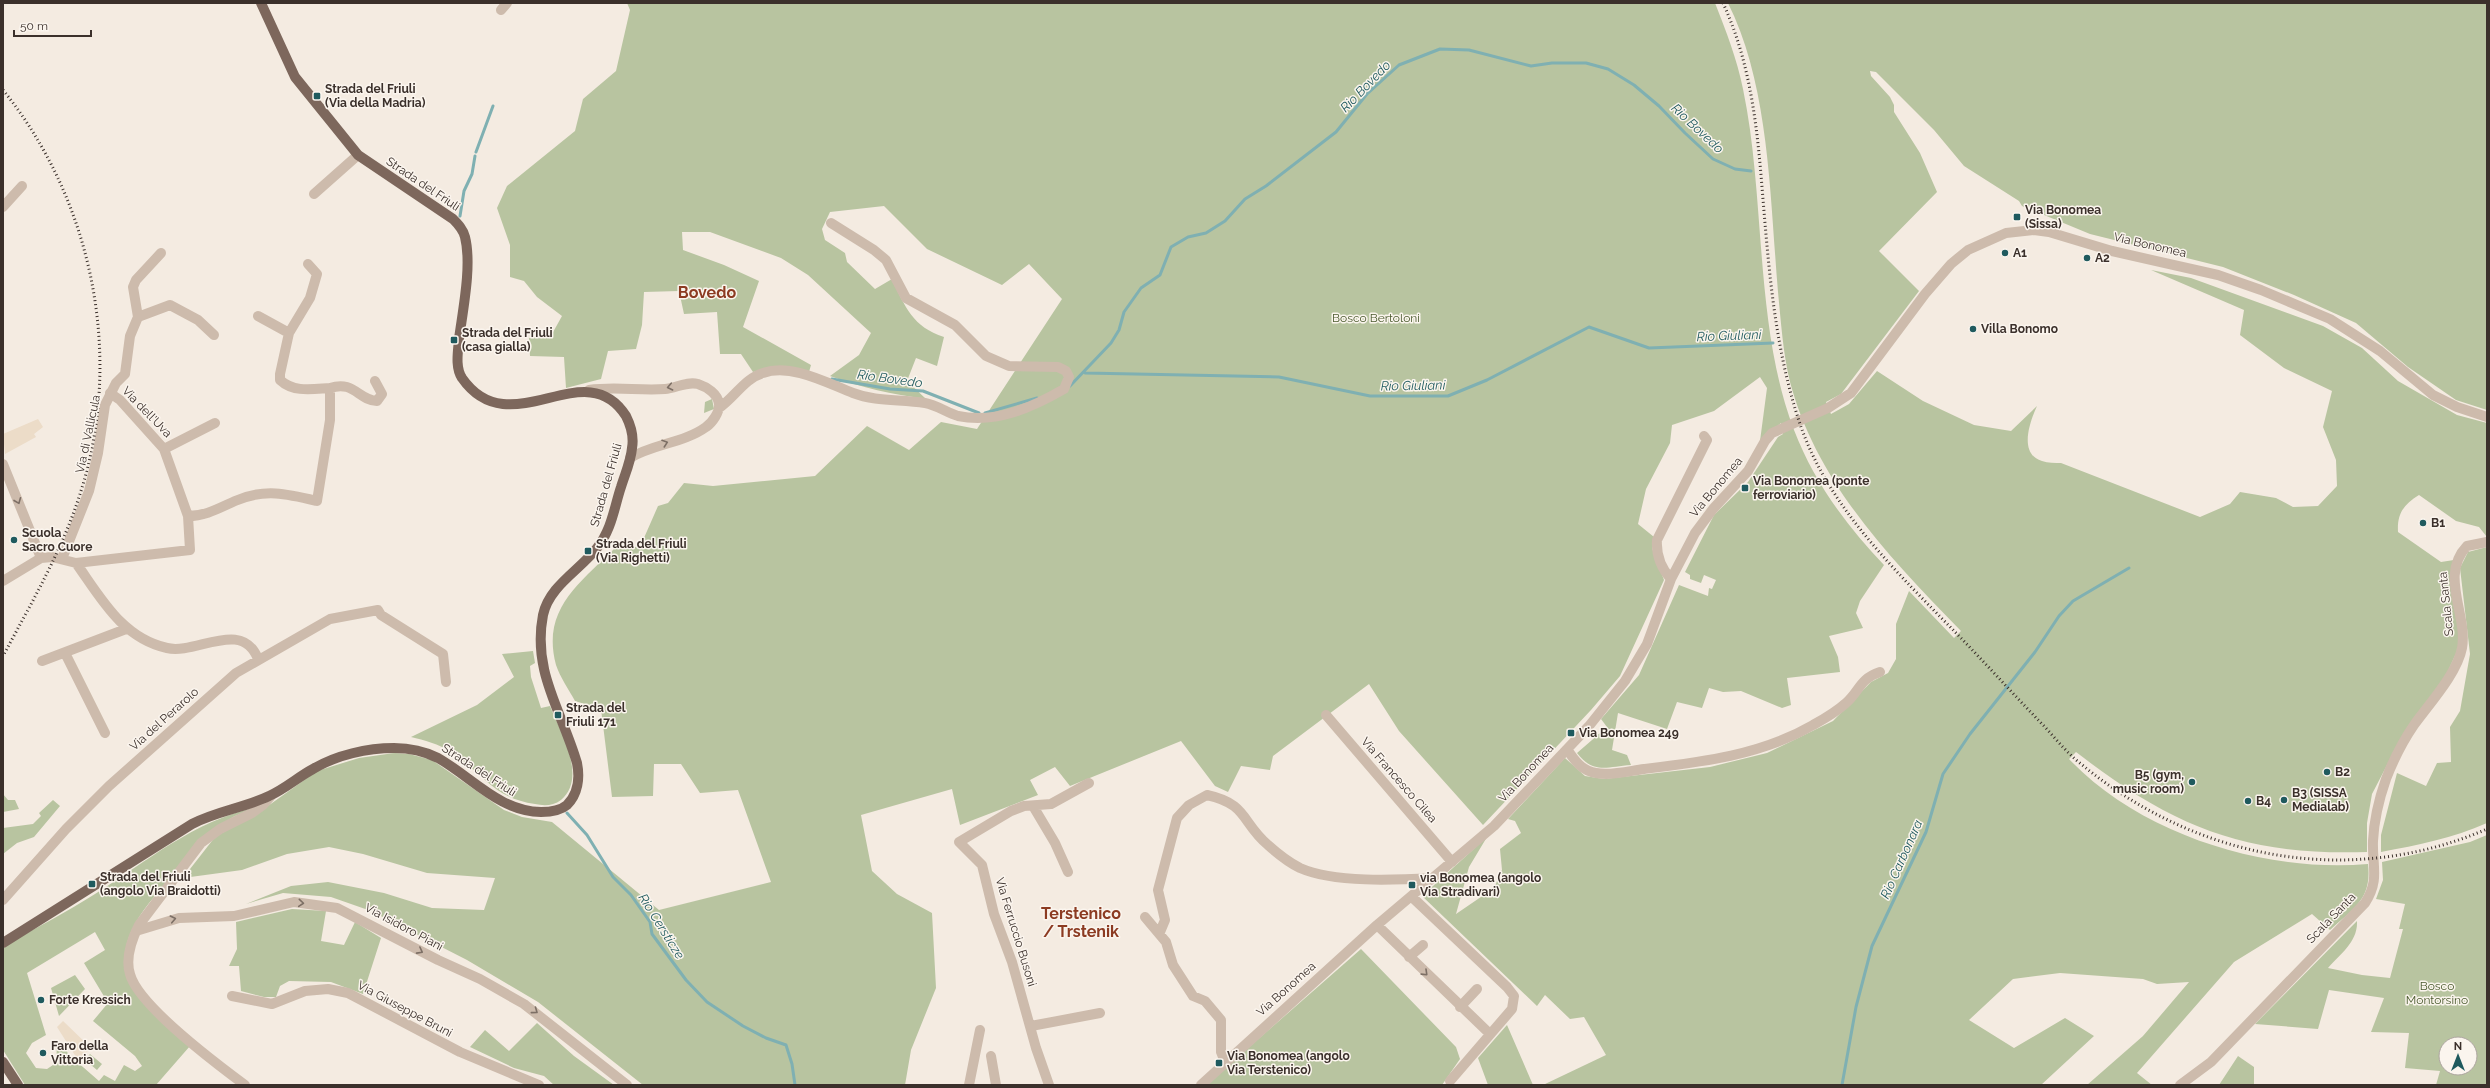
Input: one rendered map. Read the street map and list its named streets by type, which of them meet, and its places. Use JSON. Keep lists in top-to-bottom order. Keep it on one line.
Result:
{"streets":{"main road":["Strada del Friuli"],"street":["Via Bonomea","Via dell'Uva","Via di Vallicula","Scala Santa","Via del Perarolo","Via Francesco Cilea","Via Isidoro Piani","Via Ferruccio Busoni","Via Giuseppe Bruni"]},"crossings":[["Via Bonomea","Via Francesco Cilea"],["Via dell'Uva","Via di Vallicula"]],"one_way":["Via Isidoro Piani"],"districts":["Bovedo","Terstenico / Trstenik"],"water":["Rio Bovedo","Rio Giuliani","Rio Carbonara","Rio Cersticze"],"parks":["Bosco Bertoloni","Bosco Montorsino"],"places":{"transit":["Strada del Friuli (Via della Madria)","Via Bonomea (Sissa)","Strada del Friuli (casa gialla)","Via Bonomea (ponte ferroviario)","Strada del Friuli (Via Righetti)","Strada del Friuli 171","Via Bonomea 249","Strada del Friuli (angolo Via Braidotti)","via Bonomea (angolo Via Stradivari)","Via Bonomea (angolo Via Terstenico)"],"other":["A1","A2","Villa Bonomo","B1","Scuola Sacro Cuore","B2","B5 (gym, music room)","B3 (SISSA Medialab)","B4","Forte Kressich","Faro della Vittoria"]},"scale_bar":"50 m","north":"top"}
